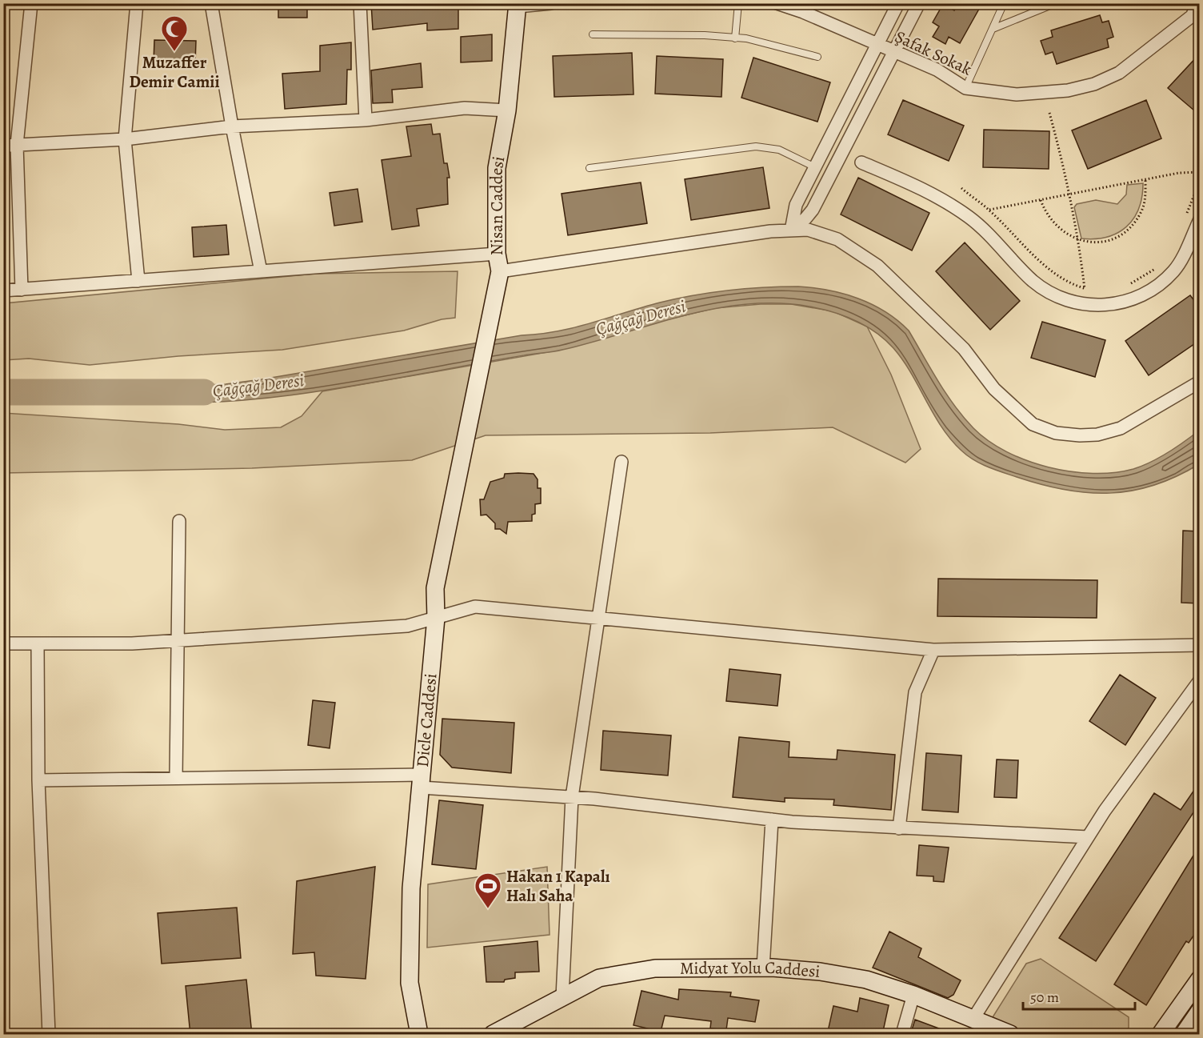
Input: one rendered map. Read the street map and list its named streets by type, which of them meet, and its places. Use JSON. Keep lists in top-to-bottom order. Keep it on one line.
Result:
{"streets":{"street":["Şafak Sokak","Nisan Caddesi","Dicle Caddesi","Midyat Yolu Caddesi"]},"crossings":[["Nisan Caddesi","Dicle Caddesi"]],"water":["Çağçağ Deresi"],"places":{"mosque":["Muzaffer Demir Camii"],"sports":["Hakan 1 Kapalı Halı Saha"]},"scale_bar":"50 m"}
